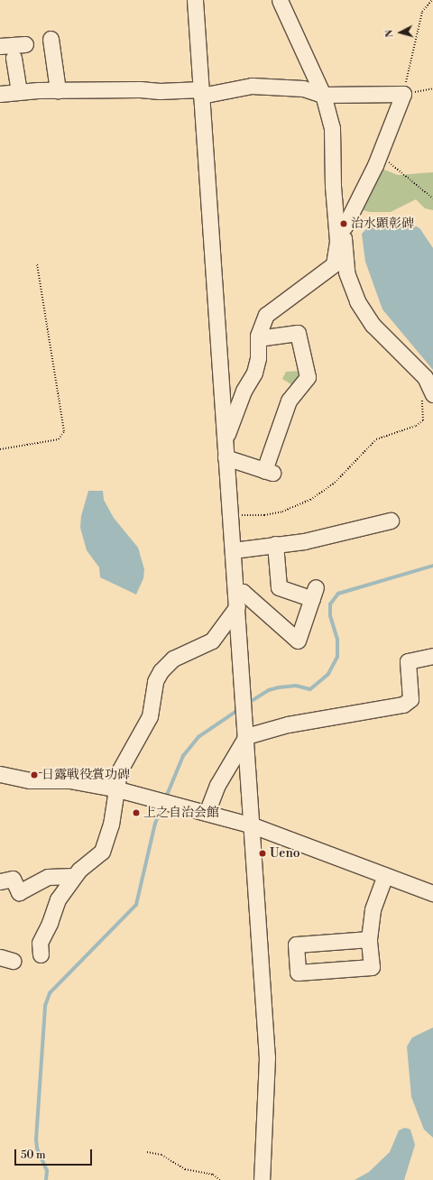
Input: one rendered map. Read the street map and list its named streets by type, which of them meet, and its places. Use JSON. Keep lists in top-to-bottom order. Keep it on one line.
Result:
{"places":["治水顕彰碑","日露戦役賞功碑","上之自治会館","Ueno"],"scale_bar":"50 m","north":"left"}
